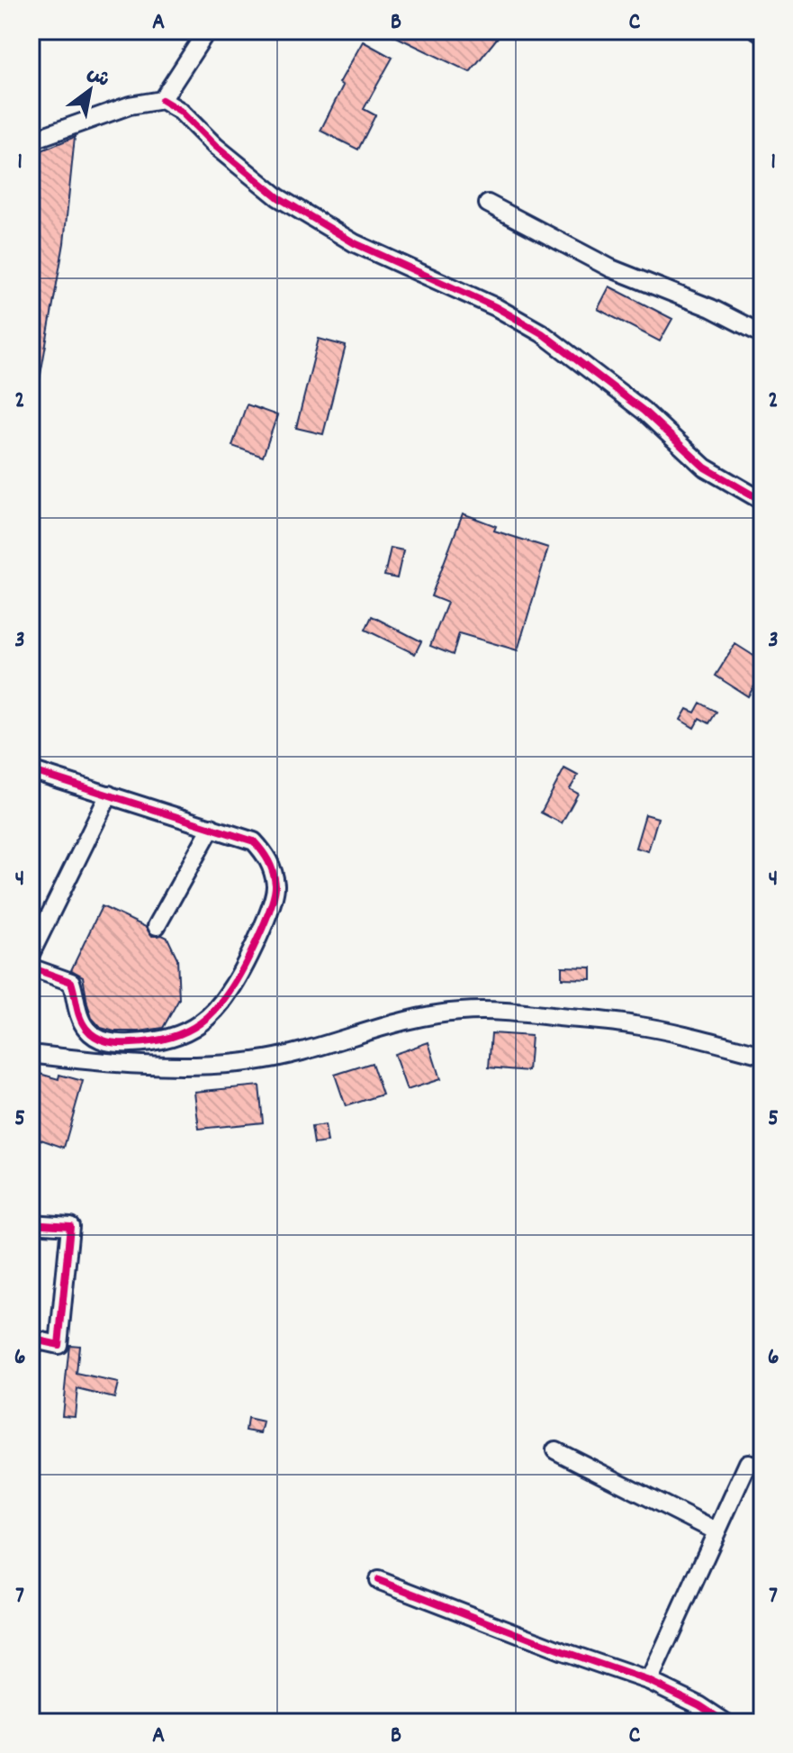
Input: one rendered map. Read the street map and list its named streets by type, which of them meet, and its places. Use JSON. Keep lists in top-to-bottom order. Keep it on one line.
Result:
{"north":"top right","grid":{"columns":["A","B","C"],"rows":["1","2","3","4","5","6","7"]}}
